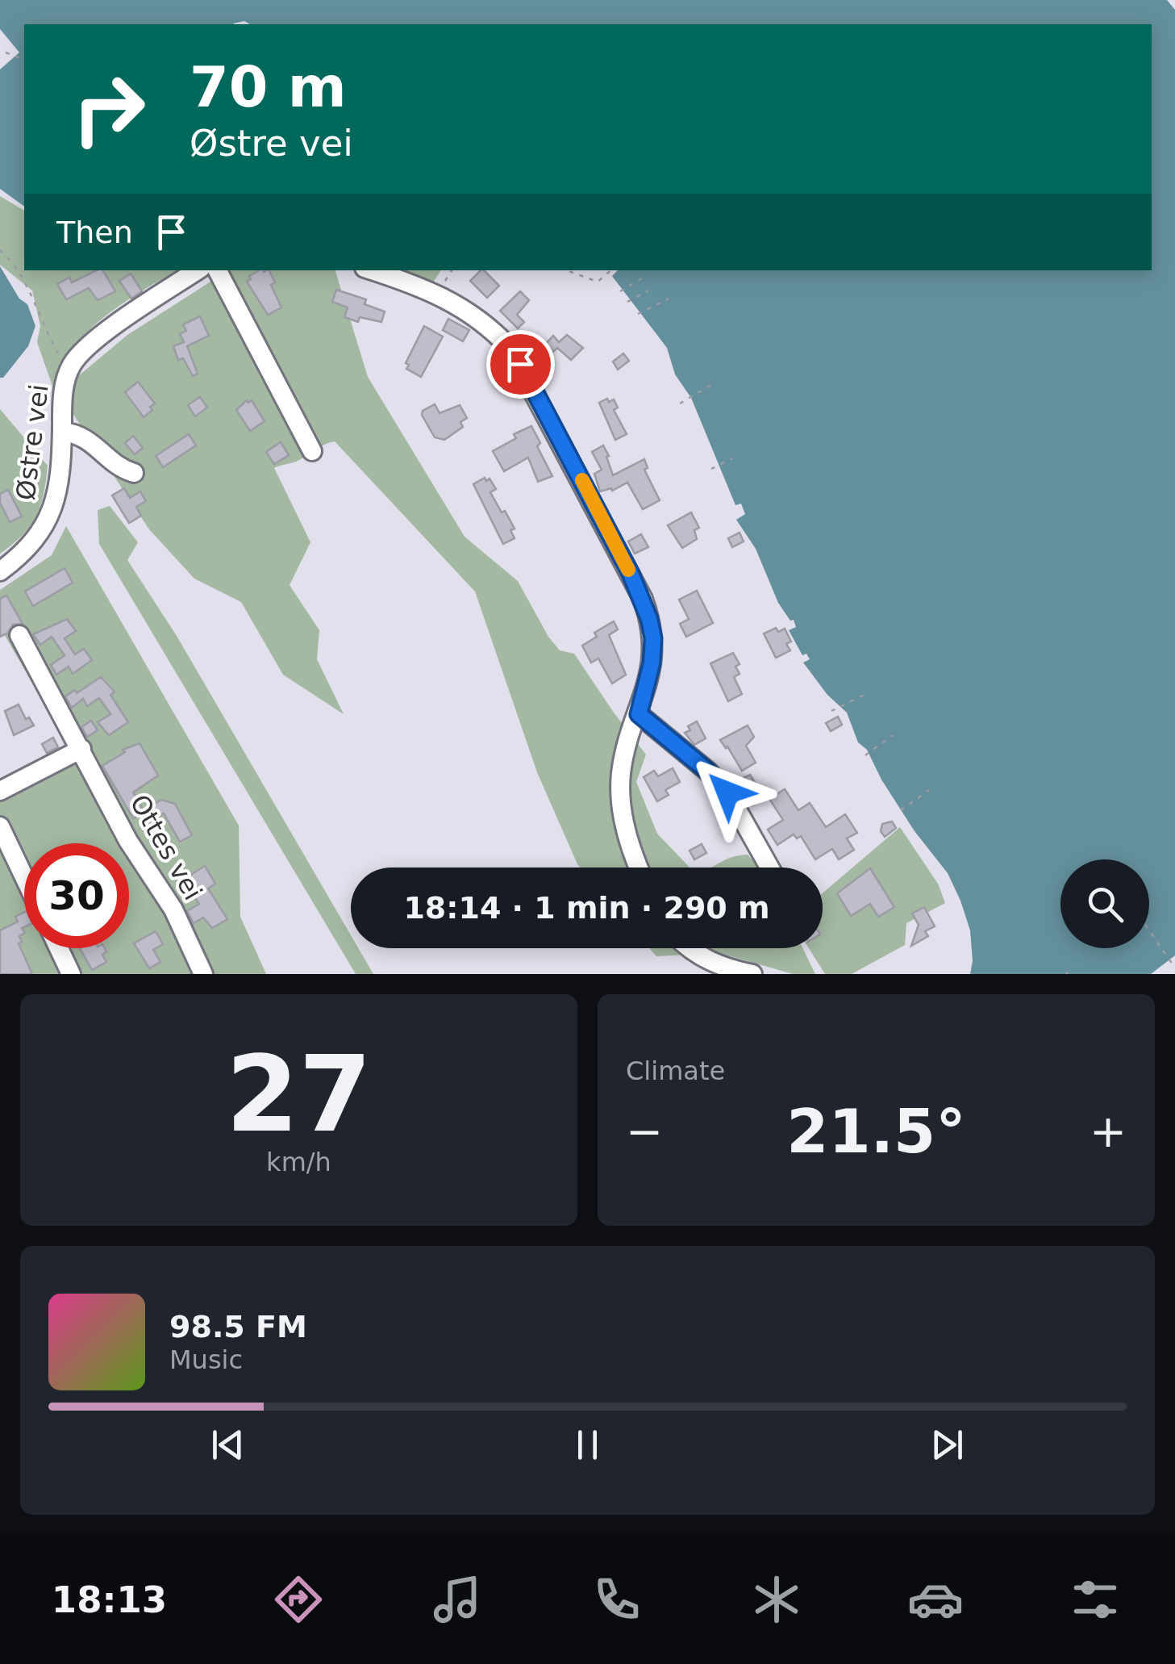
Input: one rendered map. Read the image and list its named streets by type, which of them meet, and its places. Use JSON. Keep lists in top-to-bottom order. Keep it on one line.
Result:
{"streets":{"street":["Østre vei","Ottes vei"]},"page":{"turn":["70 m","Østre vei"],"then":"Then","limit":"30","trip":"18:14 · 1 min · 290 m","tile":[["27","km/h"],"Climate"],"heat":["−","21.5°","+"],"song":["98.5 FM","Music"],"tabs":"18:13"}}
